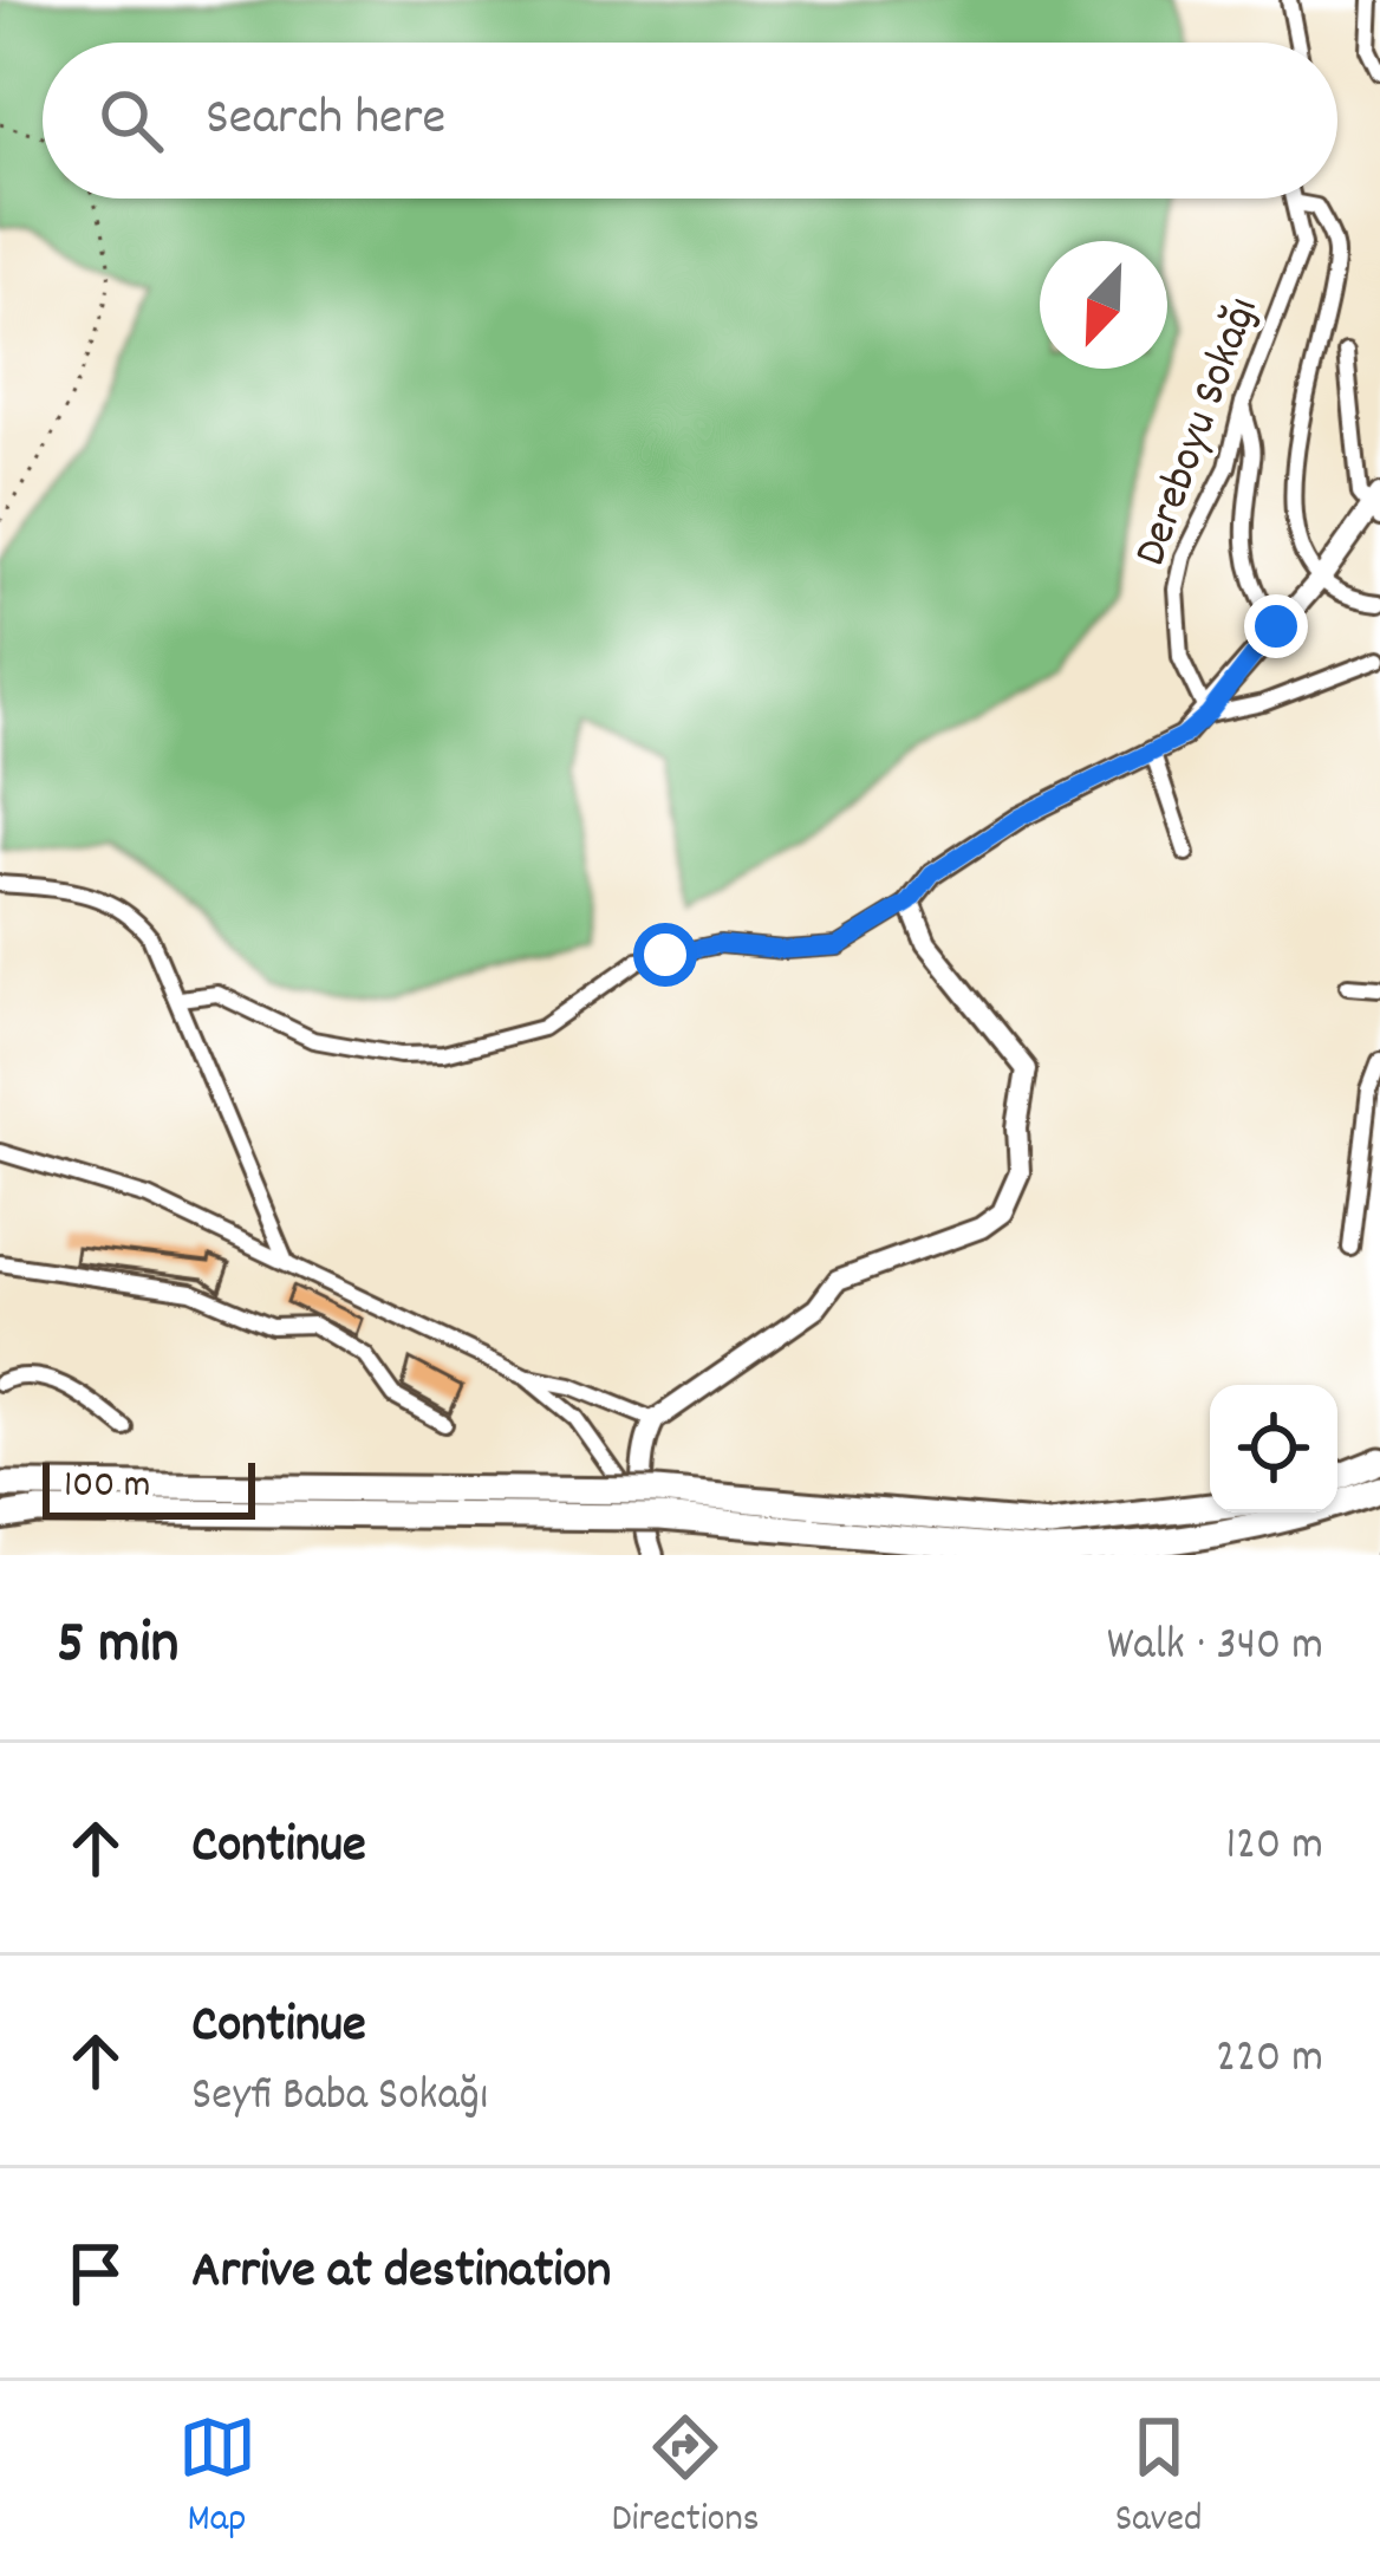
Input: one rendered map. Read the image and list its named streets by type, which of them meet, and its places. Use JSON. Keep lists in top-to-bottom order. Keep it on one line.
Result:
{"streets":{"street":["Dereboyu Sokağı"]},"scale_bar":"100 m","north":"bottom left","page":{"search":"Search here","scale":"100 m","heading":["5 min","Walk · 340 m"],"list":[["Continue","120 m"],["Continue","Seyfi Baba Sokağı","220 m"],"Arrive at destination"],"nav":["Map","Directions","Saved"]}}
